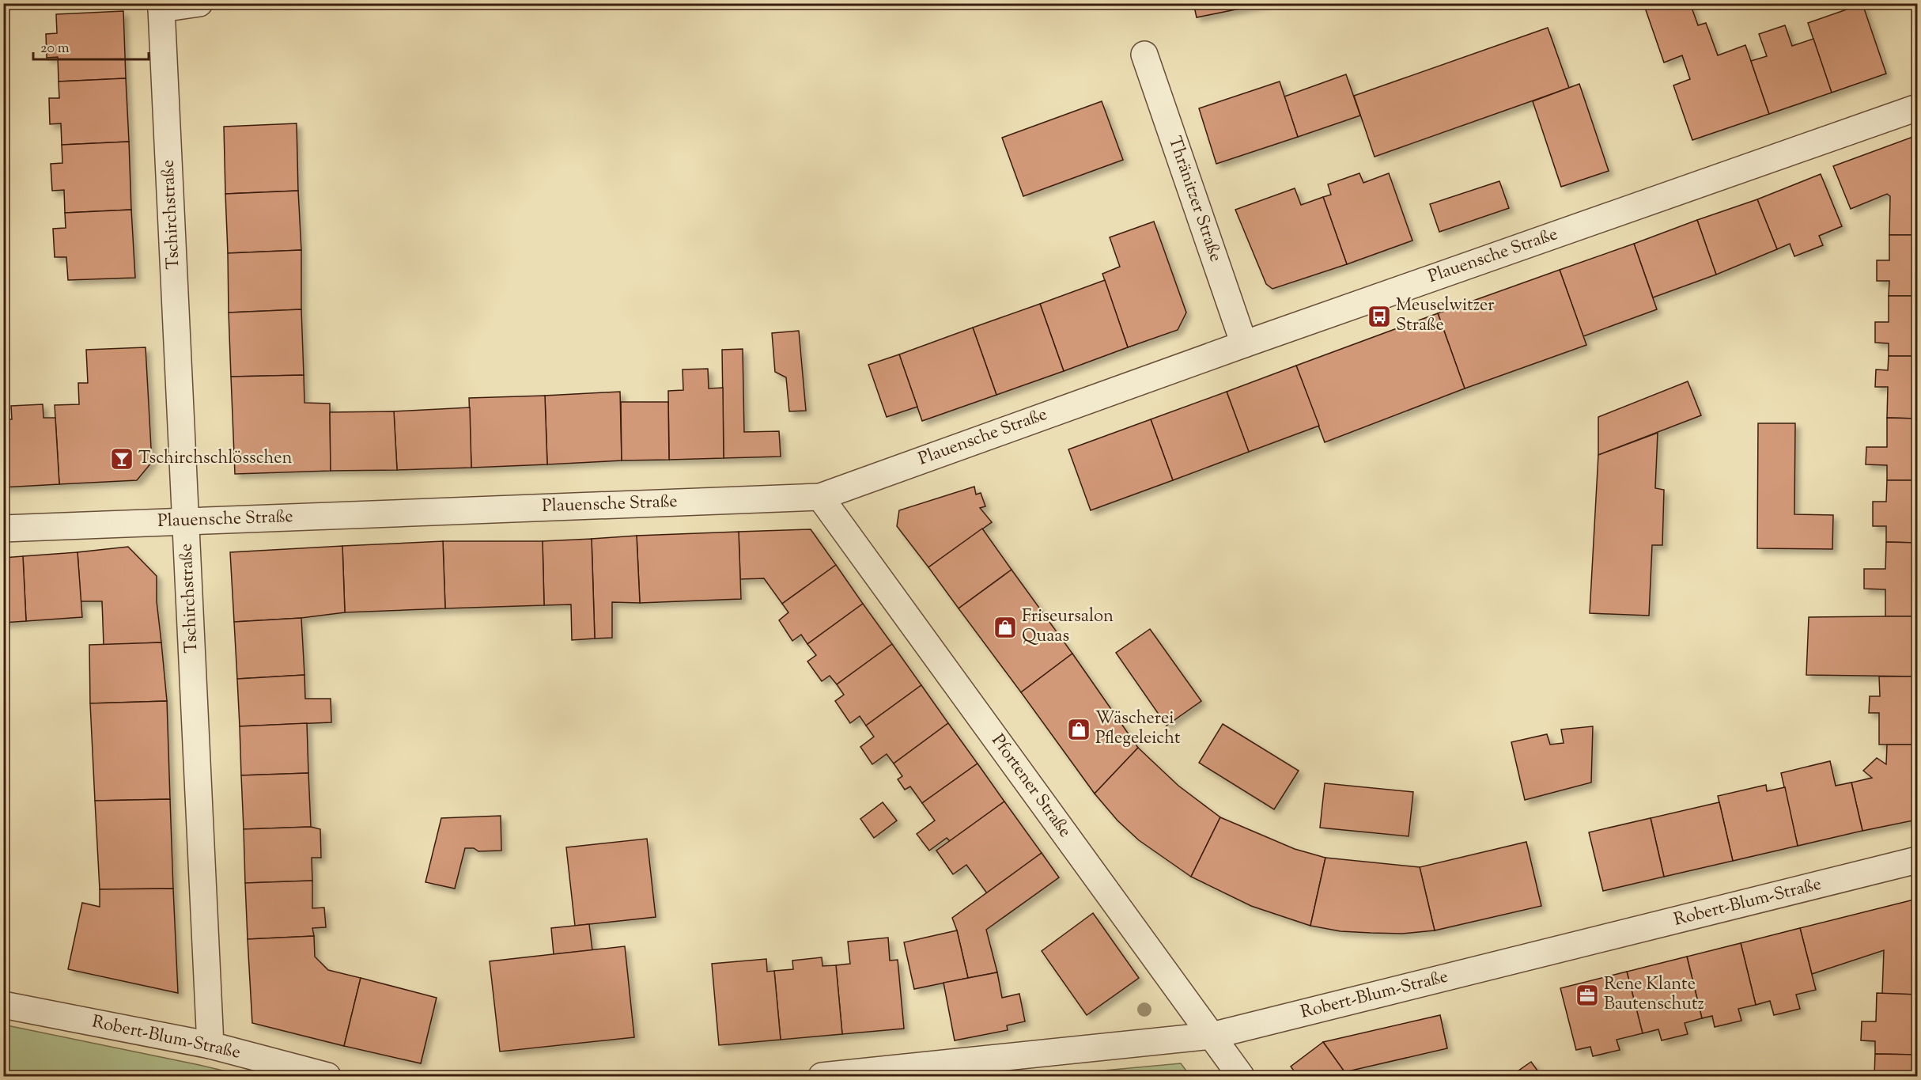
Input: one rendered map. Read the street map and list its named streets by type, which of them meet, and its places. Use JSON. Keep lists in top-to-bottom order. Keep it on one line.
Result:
{"streets":{"street":["Thränitzer Straße","Tschirchstraße","Plauensche Straße","Pfortener Straße","Robert-Blum-Straße"]},"crossings":[["Thränitzer Straße","Plauensche Straße"],["Tschirchstraße","Plauensche Straße"],["Tschirchstraße","Robert-Blum-Straße"],["Plauensche Straße","Pfortener Straße"],["Pfortener Straße","Robert-Blum-Straße"]],"places":{"bus stop":["Meuselwitzer Straße"],"bar":["Tschirchschlösschen"],"shop":["Friseursalon Quaas","Wäscherei Pflegeleicht"],"office":["Rene Klante Bautenschutz"]},"scale_bar":"20 m"}
